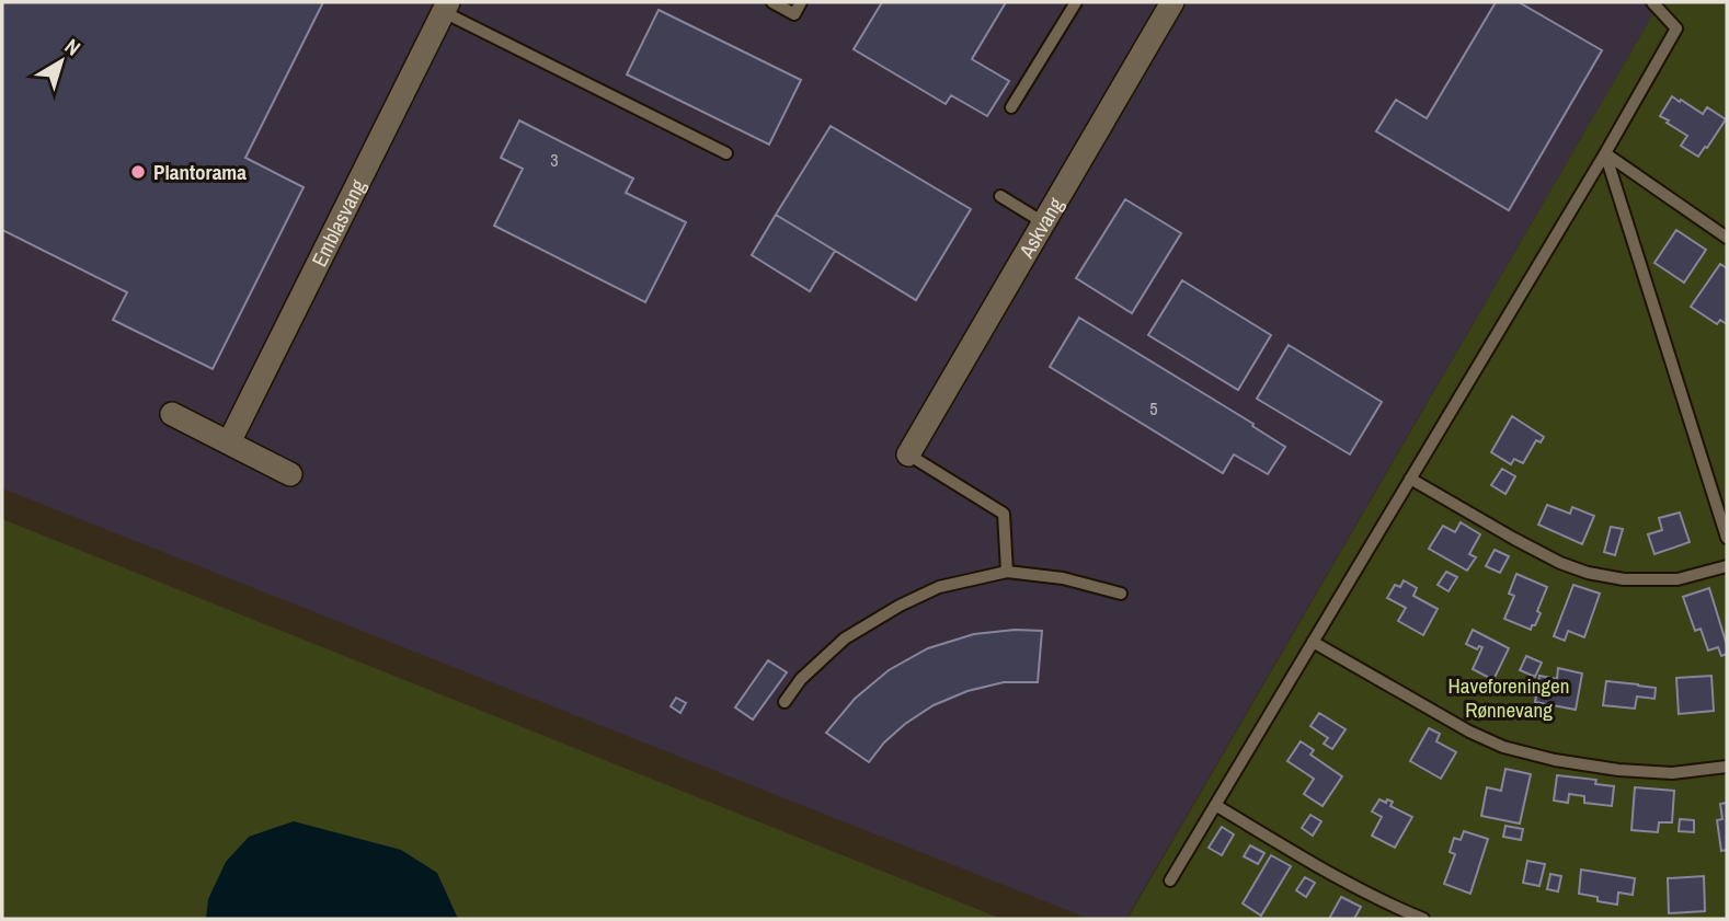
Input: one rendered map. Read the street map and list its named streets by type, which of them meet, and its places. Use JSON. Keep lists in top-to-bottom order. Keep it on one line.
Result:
{"streets":{"street":["Emblasvang","Askvang"]},"parks":["Haveforeningen Rønnevang"],"places":["Plantorama"],"house_numbers":["3","5"],"north":"top right"}
